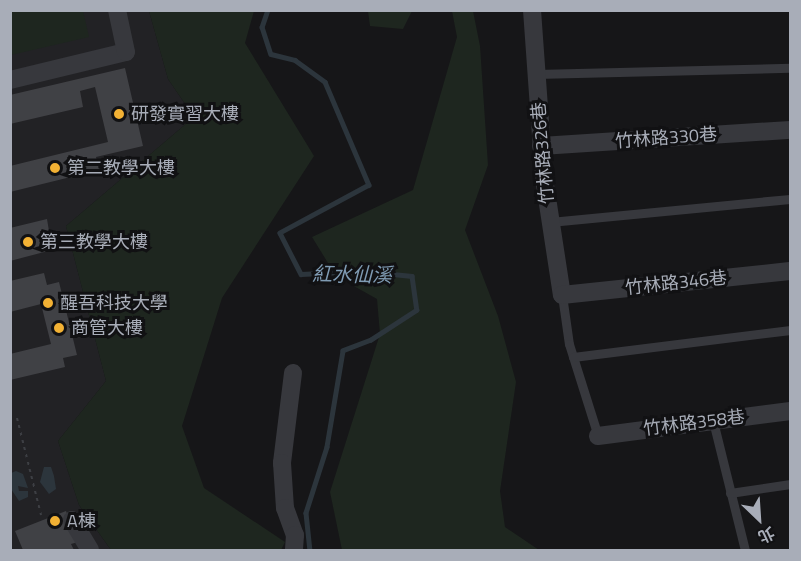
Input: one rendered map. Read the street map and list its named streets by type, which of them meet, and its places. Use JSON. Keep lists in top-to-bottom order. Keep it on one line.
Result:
{"streets":{"street":["竹林路330巷","竹林路326巷","竹林路346巷","竹林路358巷"]},"crossings":[["竹林路330巷","竹林路326巷"],["竹林路326巷","竹林路346巷"]],"water":["紅水仙溪"],"places":["研發實習大樓","第二教學大樓","第三教學大樓","醒吾科技大學","商管大樓","A棟"],"north":"bottom right"}
